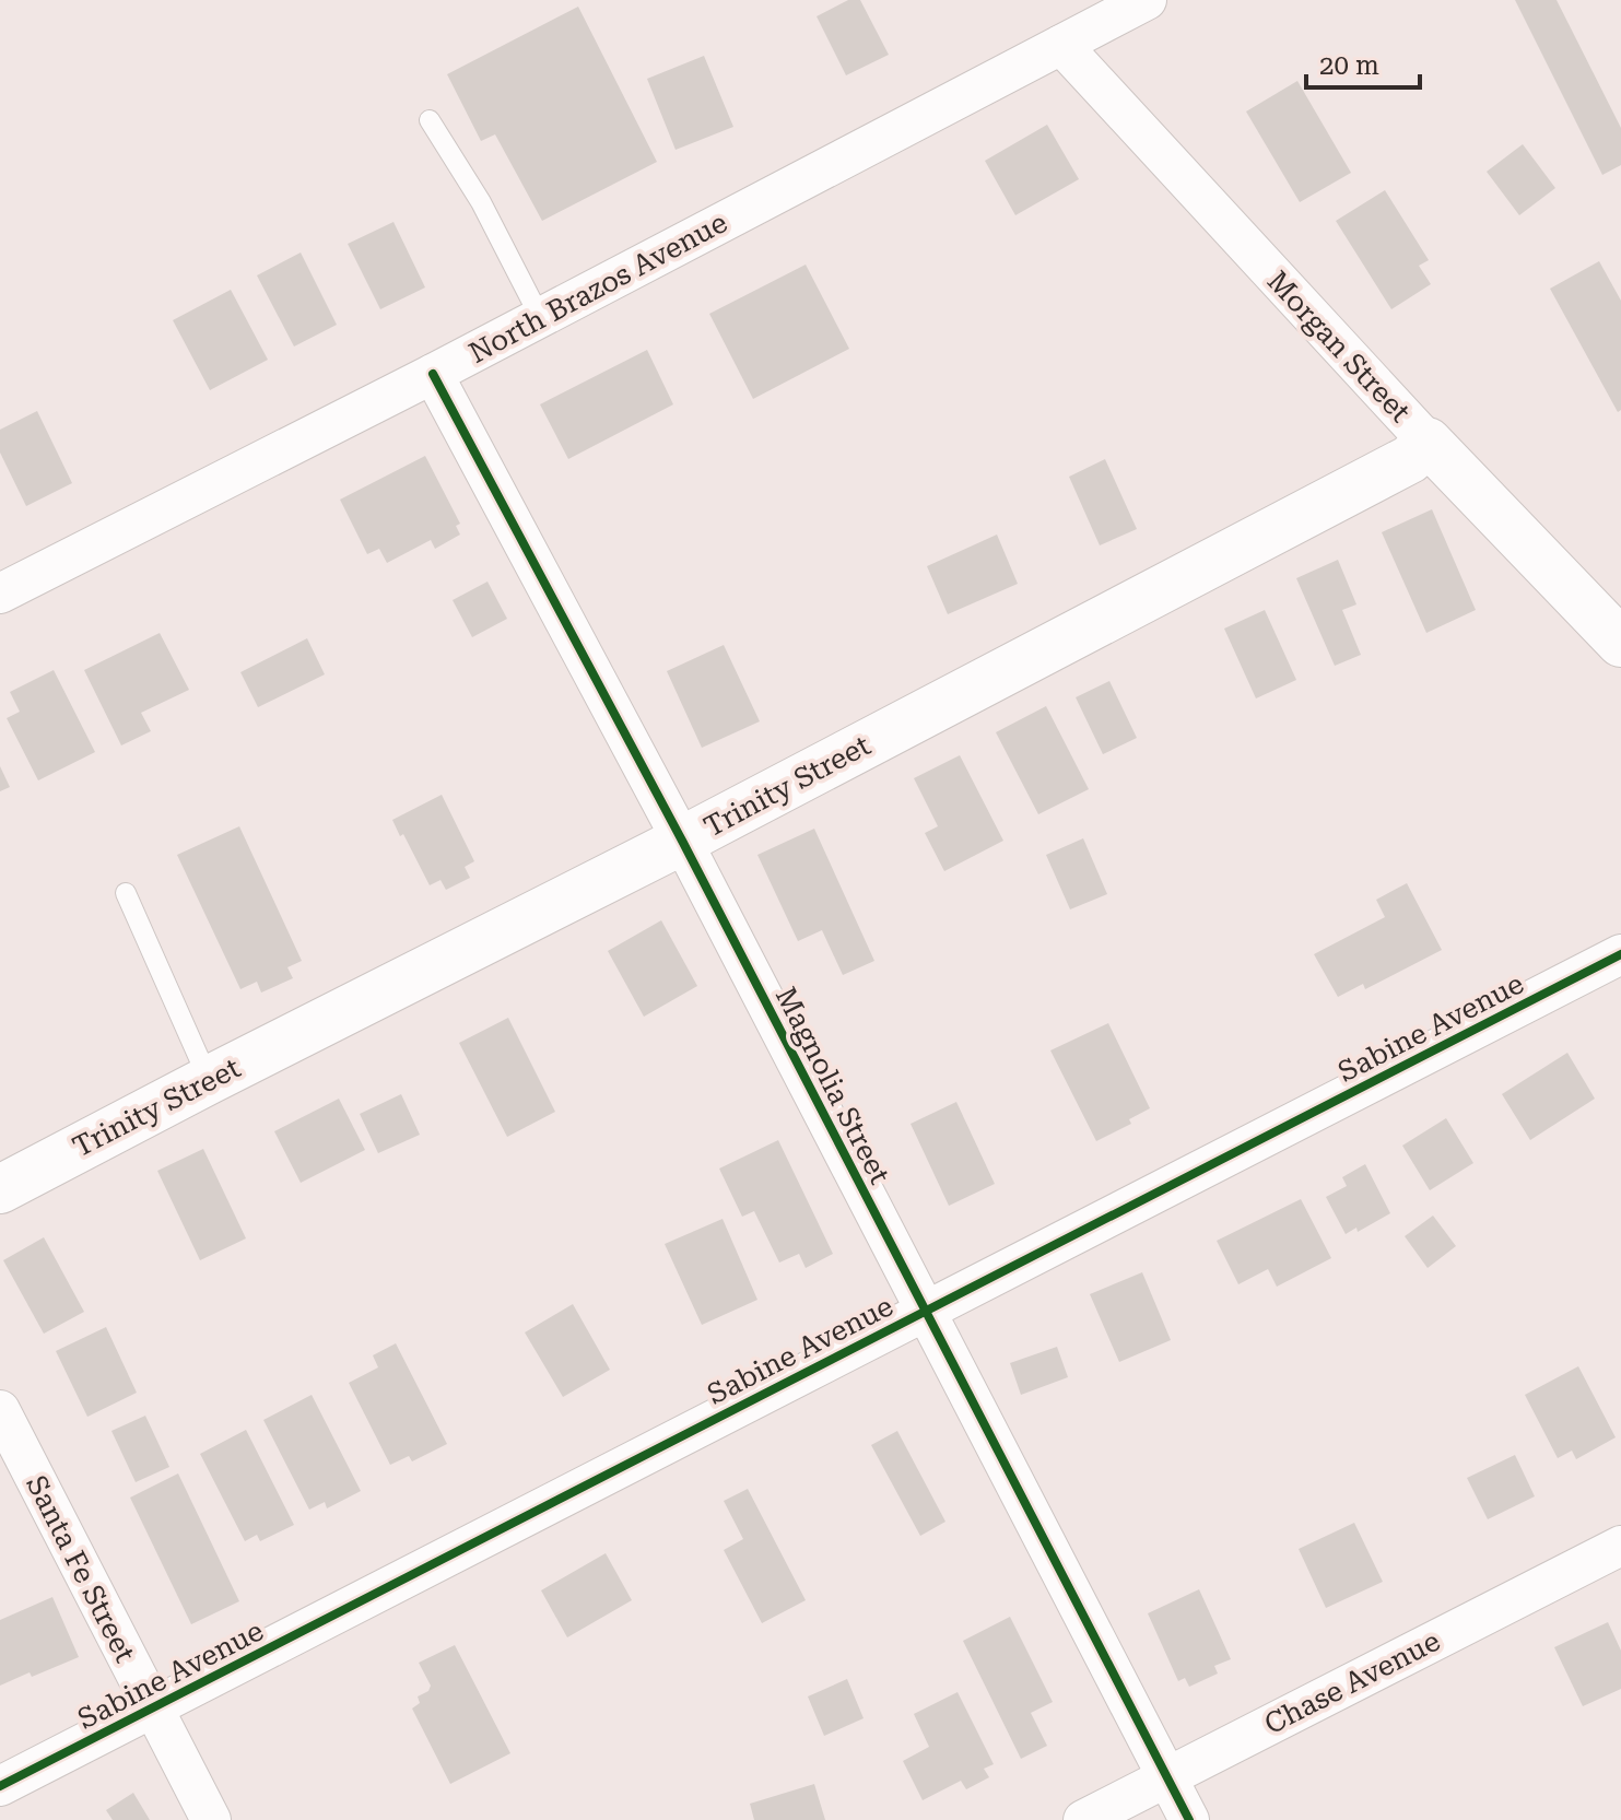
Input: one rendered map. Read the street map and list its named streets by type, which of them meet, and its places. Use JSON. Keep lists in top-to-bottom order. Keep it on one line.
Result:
{"streets":{"street":["North Brazos Avenue","Morgan Street","Trinity Street","Sabine Avenue","Magnolia Street","Santa Fe Street","Chase Avenue"]},"crossings":[["North Brazos Avenue","Morgan Street"],["North Brazos Avenue","Magnolia Street"],["Morgan Street","Trinity Street"],["Trinity Street","Magnolia Street"],["Sabine Avenue","Magnolia Street"],["Sabine Avenue","Santa Fe Street"],["Magnolia Street","Chase Avenue"]],"scale_bar":"20 m"}
